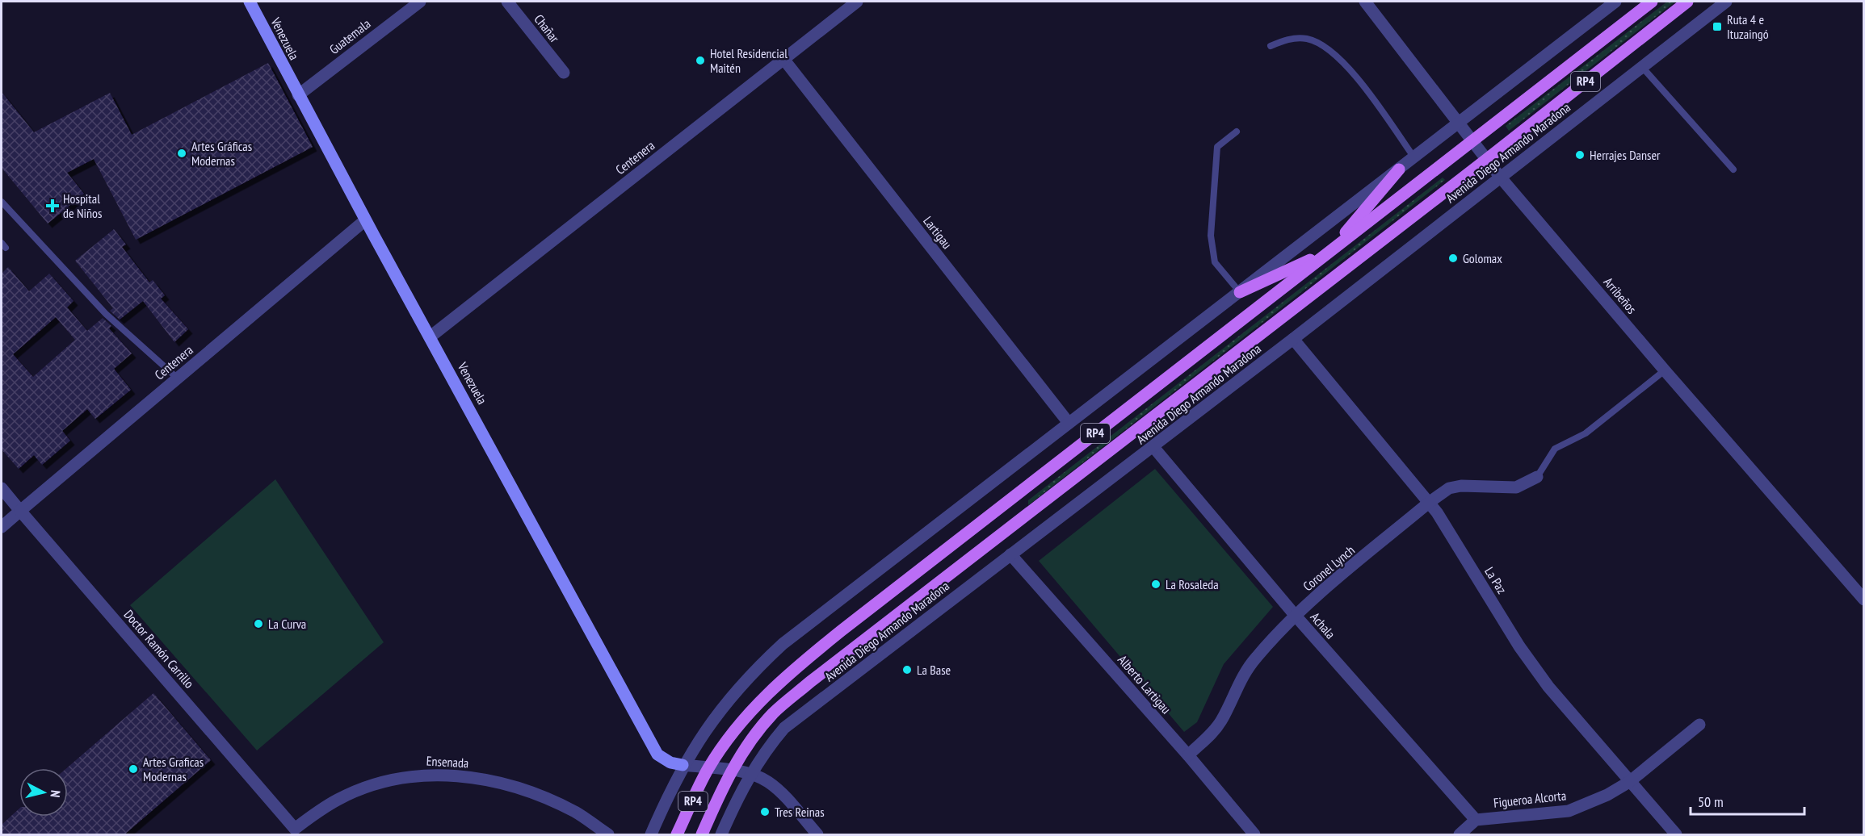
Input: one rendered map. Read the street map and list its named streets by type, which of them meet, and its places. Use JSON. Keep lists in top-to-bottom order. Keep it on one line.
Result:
{"streets":{"main road":["Venezuela","RP4","Avenida Diego Armando Maradona"],"street":["Chañar","Guatemala","Centenera","Lartigau","Arribeños","Coronel Lynch","La Paz","Achala","Doctor Ramón Carrillo","Alberto Lartigau","Ensenada","Figueroa Alcorta"]},"crossings":[["Guatemala","Venezuela"],["Venezuela","Centenera"],["Avenida Diego Armando Maradona","Arribeños"],["Avenida Diego Armando Maradona","La Paz"],["Avenida Diego Armando Maradona","Achala"],["Avenida Diego Armando Maradona","Alberto Lartigau"],["Centenera","Lartigau"],["Centenera","Doctor Ramón Carrillo"],["Coronel Lynch","La Paz"],["Coronel Lynch","Achala"],["Coronel Lynch","Alberto Lartigau"],["La Paz","Figueroa Alcorta"],["Achala","Figueroa Alcorta"],["Doctor Ramón Carrillo","Ensenada"]],"places":{"transit":["Ruta 4 e Ituzaingó"],"other":["Hotel Residencial Maitén","Artes Gráficas Modernas","Herrajes Danser","Golomax","La Rosaleda","La Curva","La Base","Artes Graficas Modernas","Tres Reinas"],"health":["Hospital de Niños"]},"scale_bar":"50 m","north":"right"}
